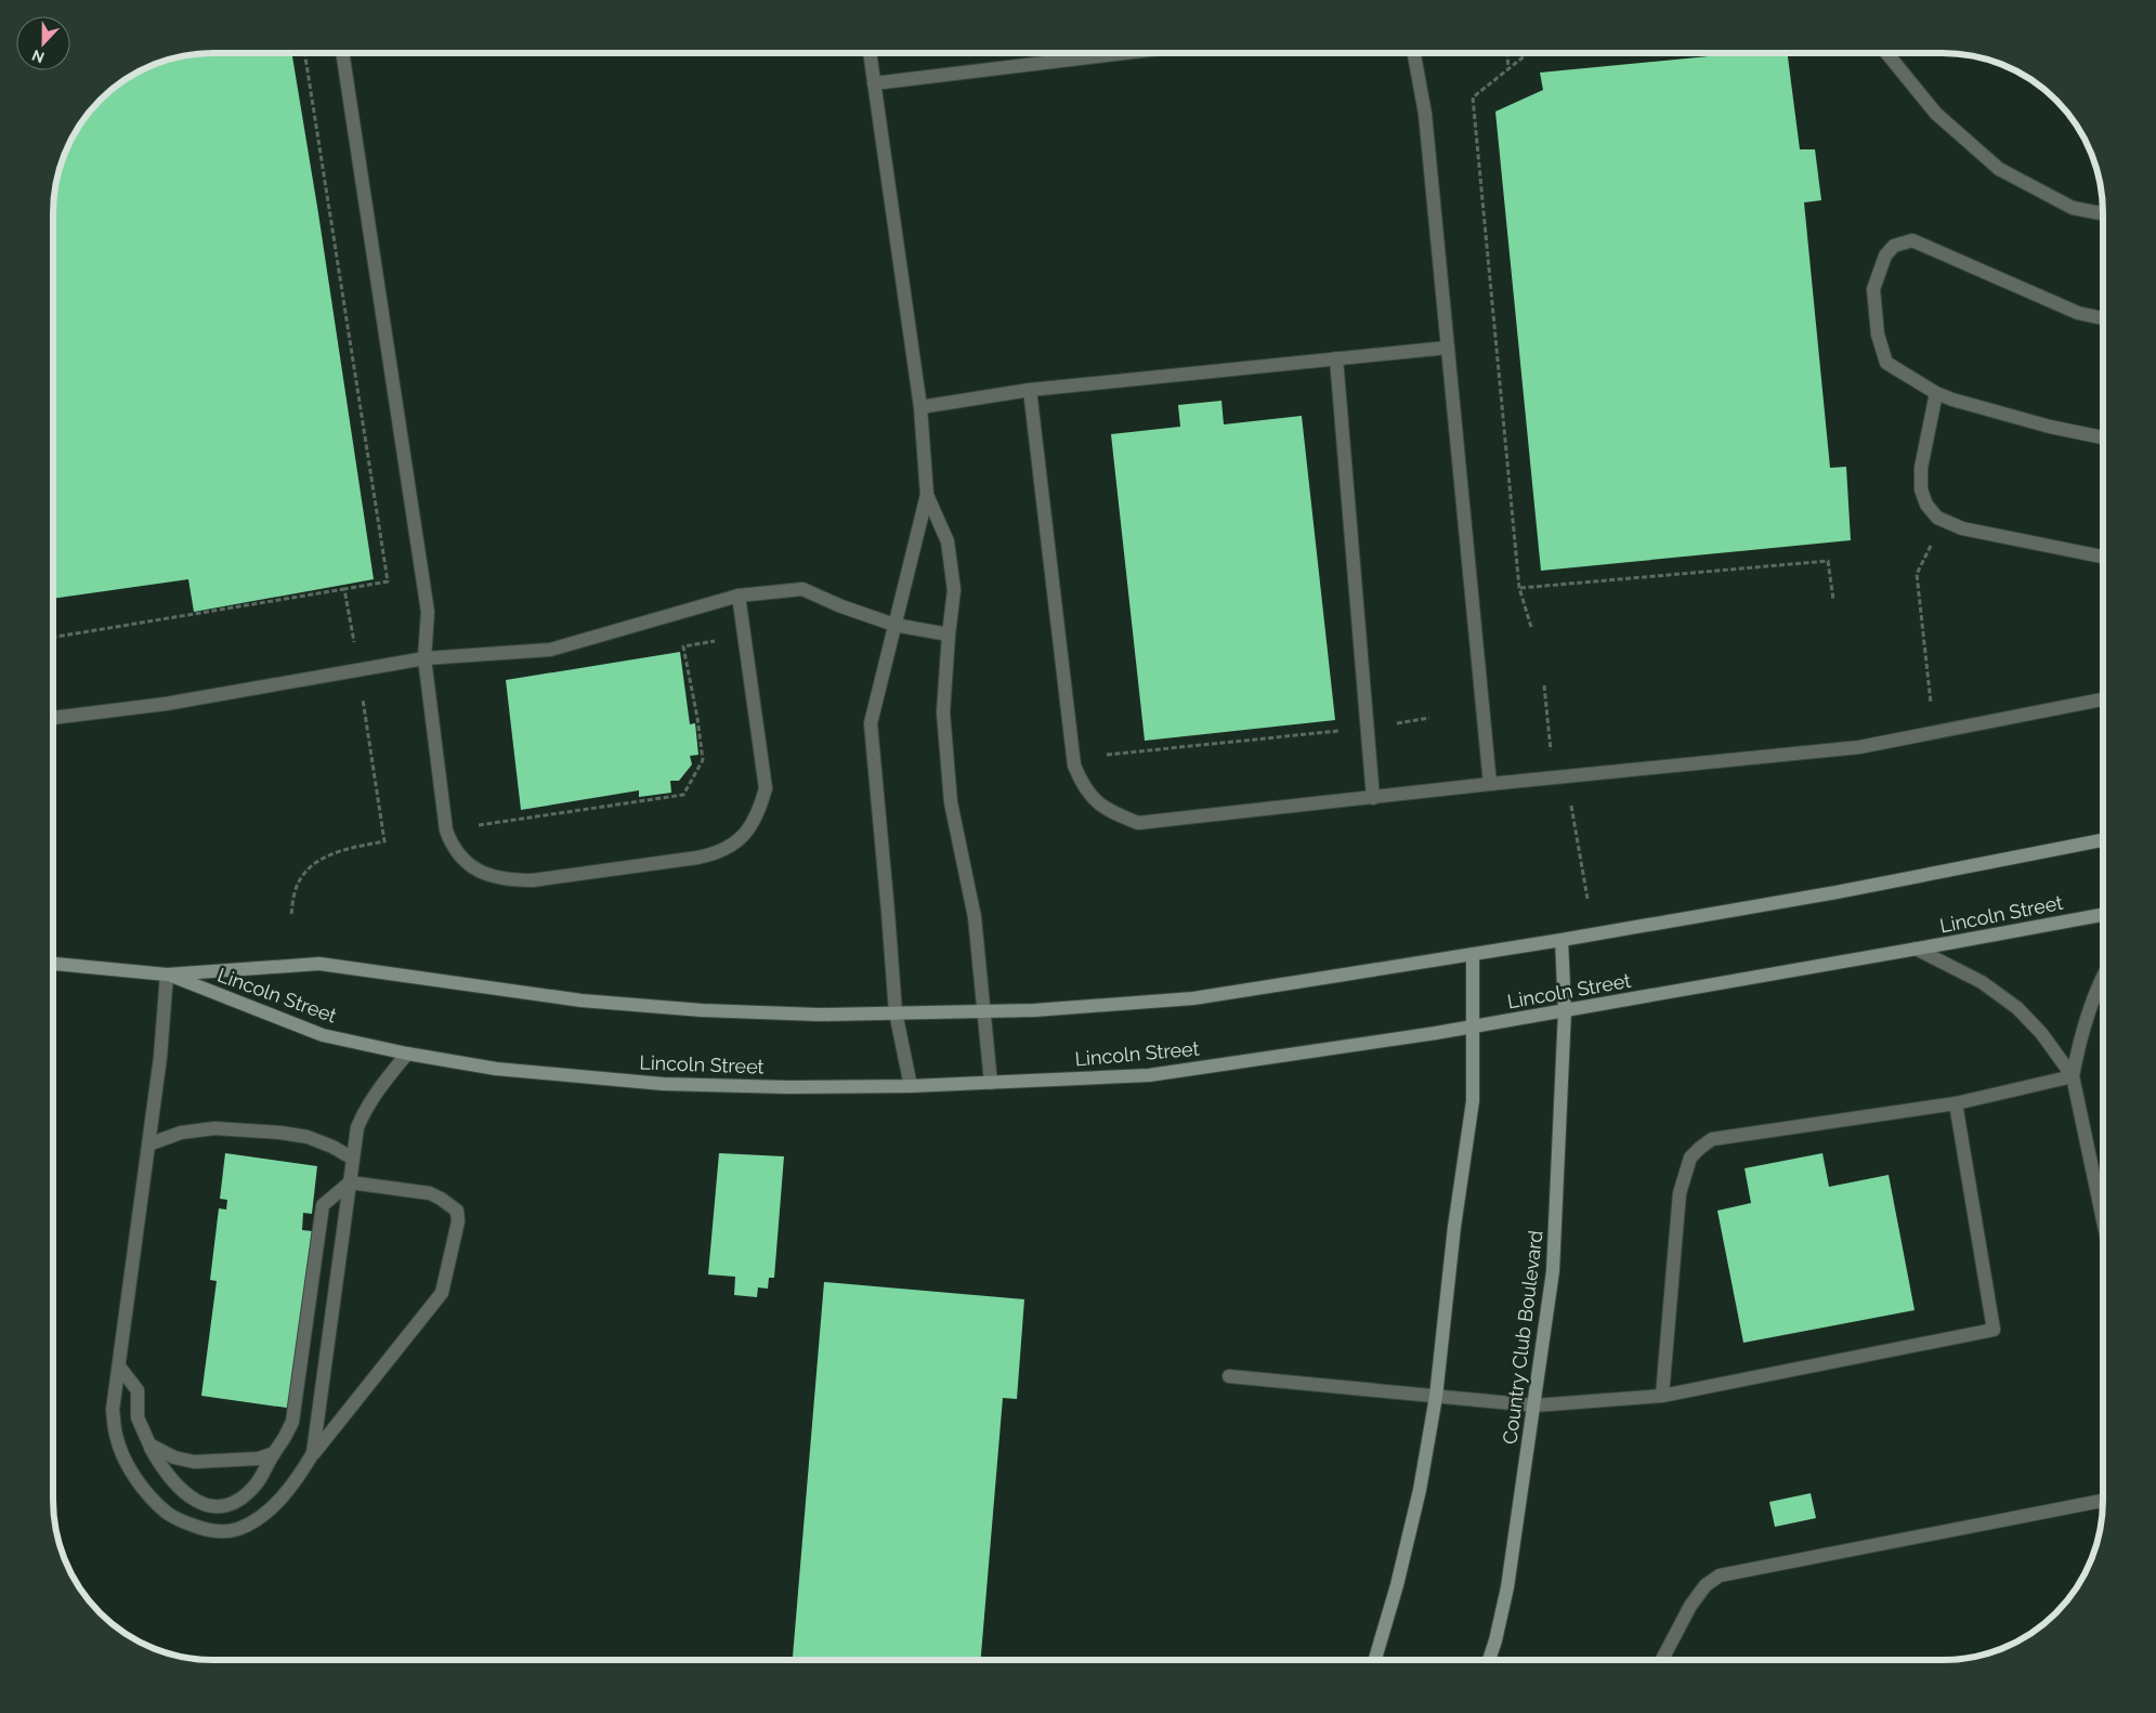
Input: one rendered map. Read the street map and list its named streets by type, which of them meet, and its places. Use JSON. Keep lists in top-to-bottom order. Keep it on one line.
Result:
{"streets":{"main road":["Lincoln Street","Country Club Boulevard"]},"crossings":[["Lincoln Street","Country Club Boulevard"]],"north":"bottom"}
